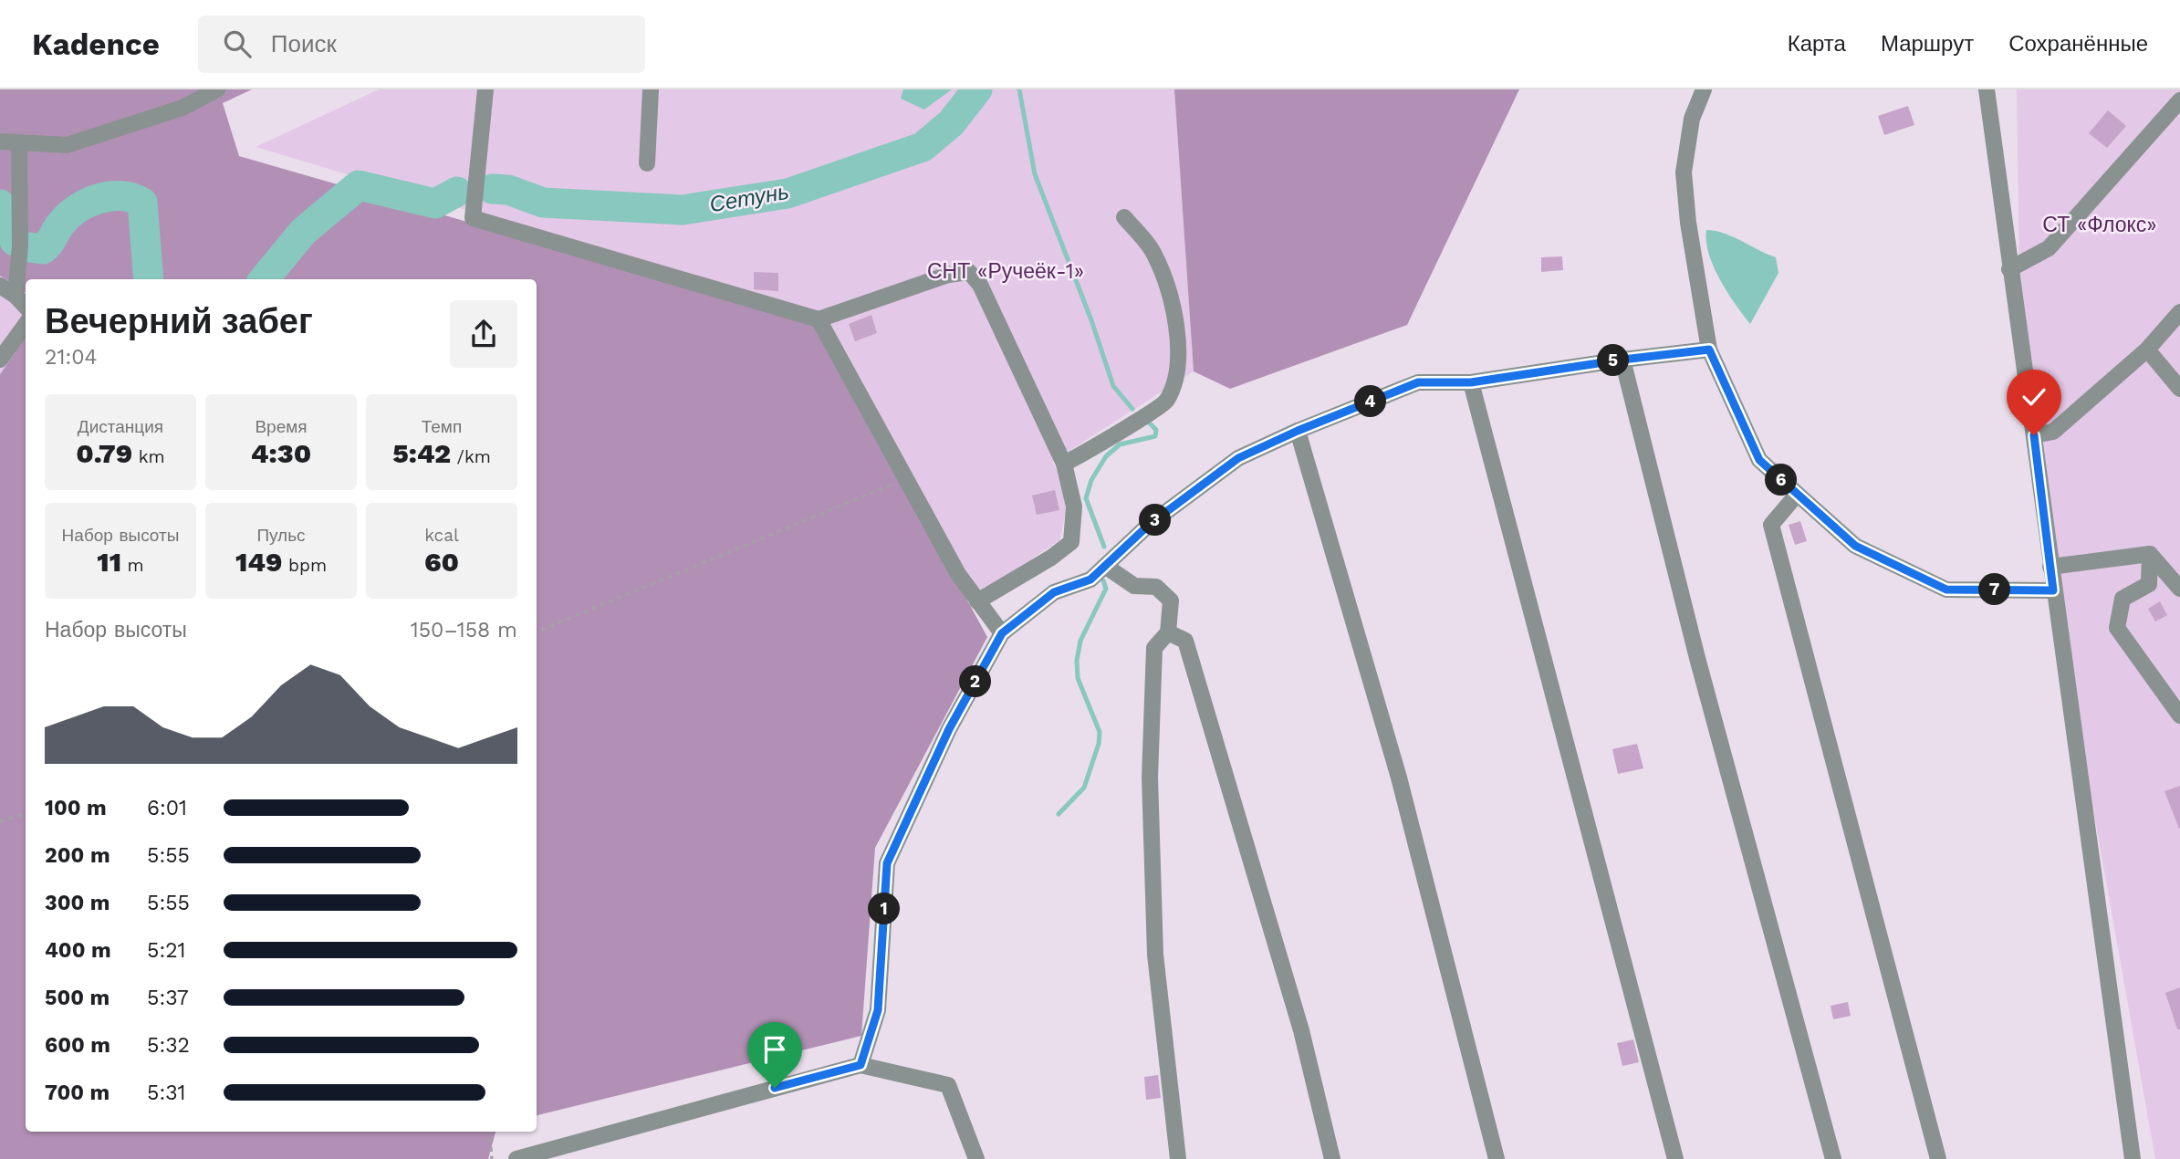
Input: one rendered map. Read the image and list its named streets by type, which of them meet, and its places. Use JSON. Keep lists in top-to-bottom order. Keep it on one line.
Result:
{"water":["Сетунь"],"parks":["СТ «Флокс»","СНТ «Ручеёк-1»"],"page":{"header":"Kadence","search":"Поиск","nav":["Карта","Маршрут","Сохранённые"],"heading":["Вечерний забег","21:04"],"pins":["5","4","6","3","7","2","1"],"stats":[["Дистанция","0.79 km"],["Время","4:30"],["Темп","5:42 /km"],["Набор высоты","11 m"],["Пульс","149 bpm"],["kcal","60"]],"chart":["Набор высоты","150–158 m"],"list":[{"name":"100 m","note":"6:01"},{"name":"200 m","note":"5:55"},{"name":"300 m","note":"5:55"},{"name":"400 m","note":"5:21"},{"name":"500 m","note":"5:37"},{"name":"600 m","note":"5:32"},{"name":"700 m","note":"5:31"}]}}
